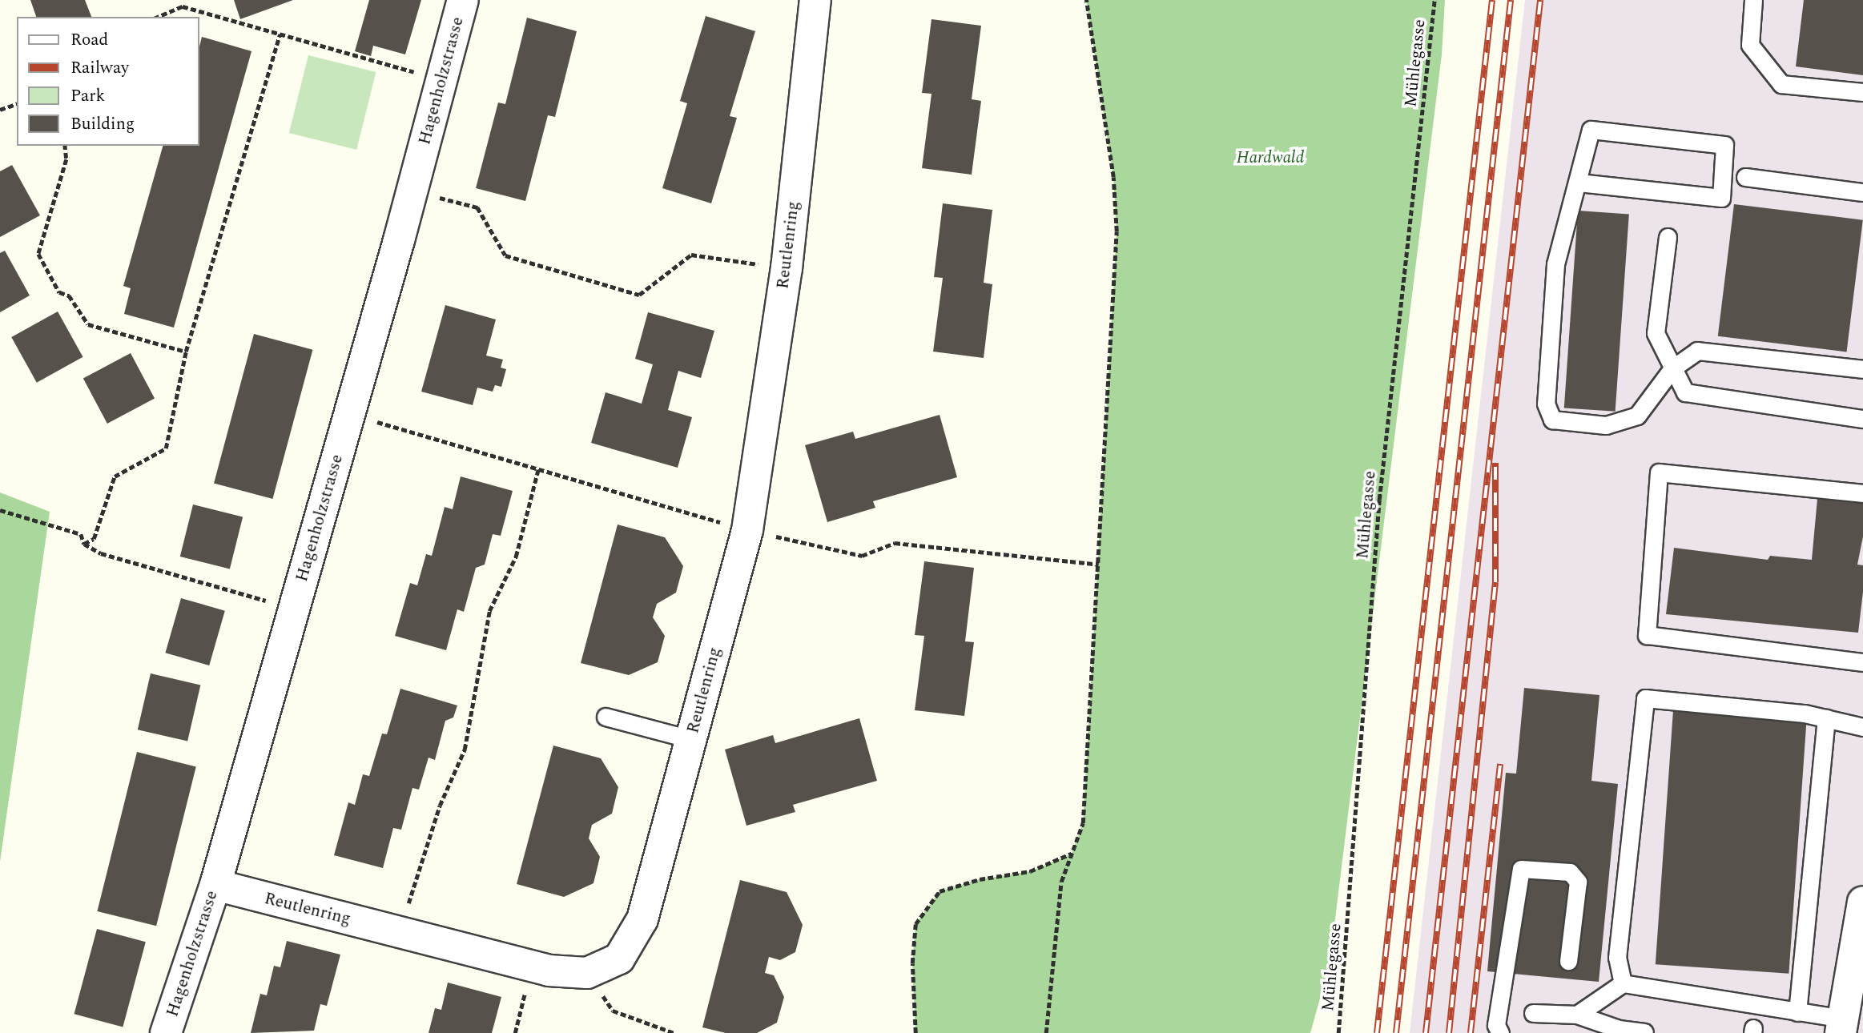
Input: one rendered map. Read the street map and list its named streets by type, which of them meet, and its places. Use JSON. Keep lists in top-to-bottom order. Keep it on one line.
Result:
{"streets":{"street":["Hagenholzstrasse","Reutlenring"],"path":["Mühlegasse"]},"crossings":[["Hagenholzstrasse","Reutlenring"]],"parks":["Hardwald"],"legend":["Road","Railway","Park","Building"]}
